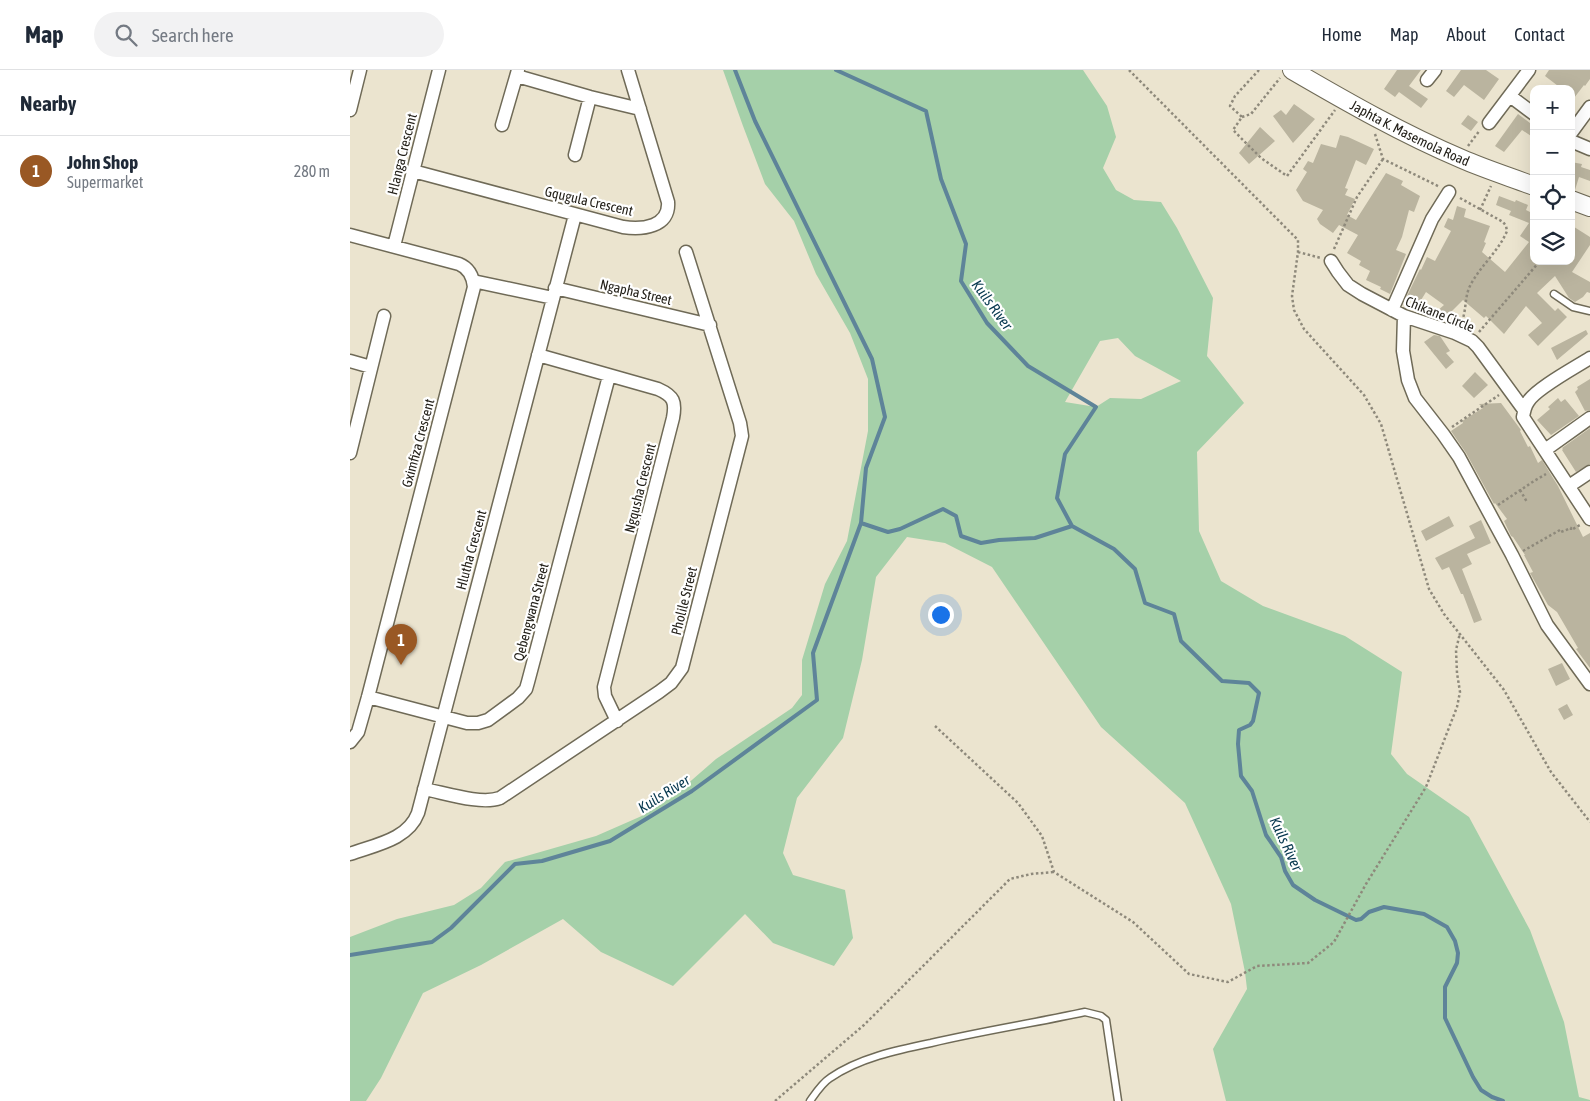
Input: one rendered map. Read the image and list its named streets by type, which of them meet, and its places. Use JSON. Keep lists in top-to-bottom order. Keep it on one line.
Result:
{"streets":{"main road":["Japhta K. Masemola Road"],"street":["Hlanga Crescent","Gqugula Crescent","Ngapha Street","Chikane Circle","Gximfiza Crescent","Ngqusha Crescent","Hlutha Crescent","Pholile Street","Qebengwana Street"]},"crossings":[["Hlanga Crescent","Gqugula Crescent"],["Gqugula Crescent","Hlutha Crescent"],["Ngapha Street","Gximfiza Crescent"],["Ngapha Street","Hlutha Crescent"],["Ngapha Street","Pholile Street"],["Gximfiza Crescent","Qebengwana Street"],["Ngqusha Crescent","Hlutha Crescent"],["Ngqusha Crescent","Pholile Street"],["Ngqusha Crescent","Qebengwana Street"],["Hlutha Crescent","Pholile Street"],["Hlutha Crescent","Qebengwana Street"]],"water":["Kuils River"],"page":{"header":"Map","search":"Search here","nav":["Home","Map","About","Contact"],"heading":"Nearby","map_buttons":["+","−"],"list":[{"mark":"1","name":"John Shop","note":"Supermarket","value":"280 m"}],"pins":"1"}}
